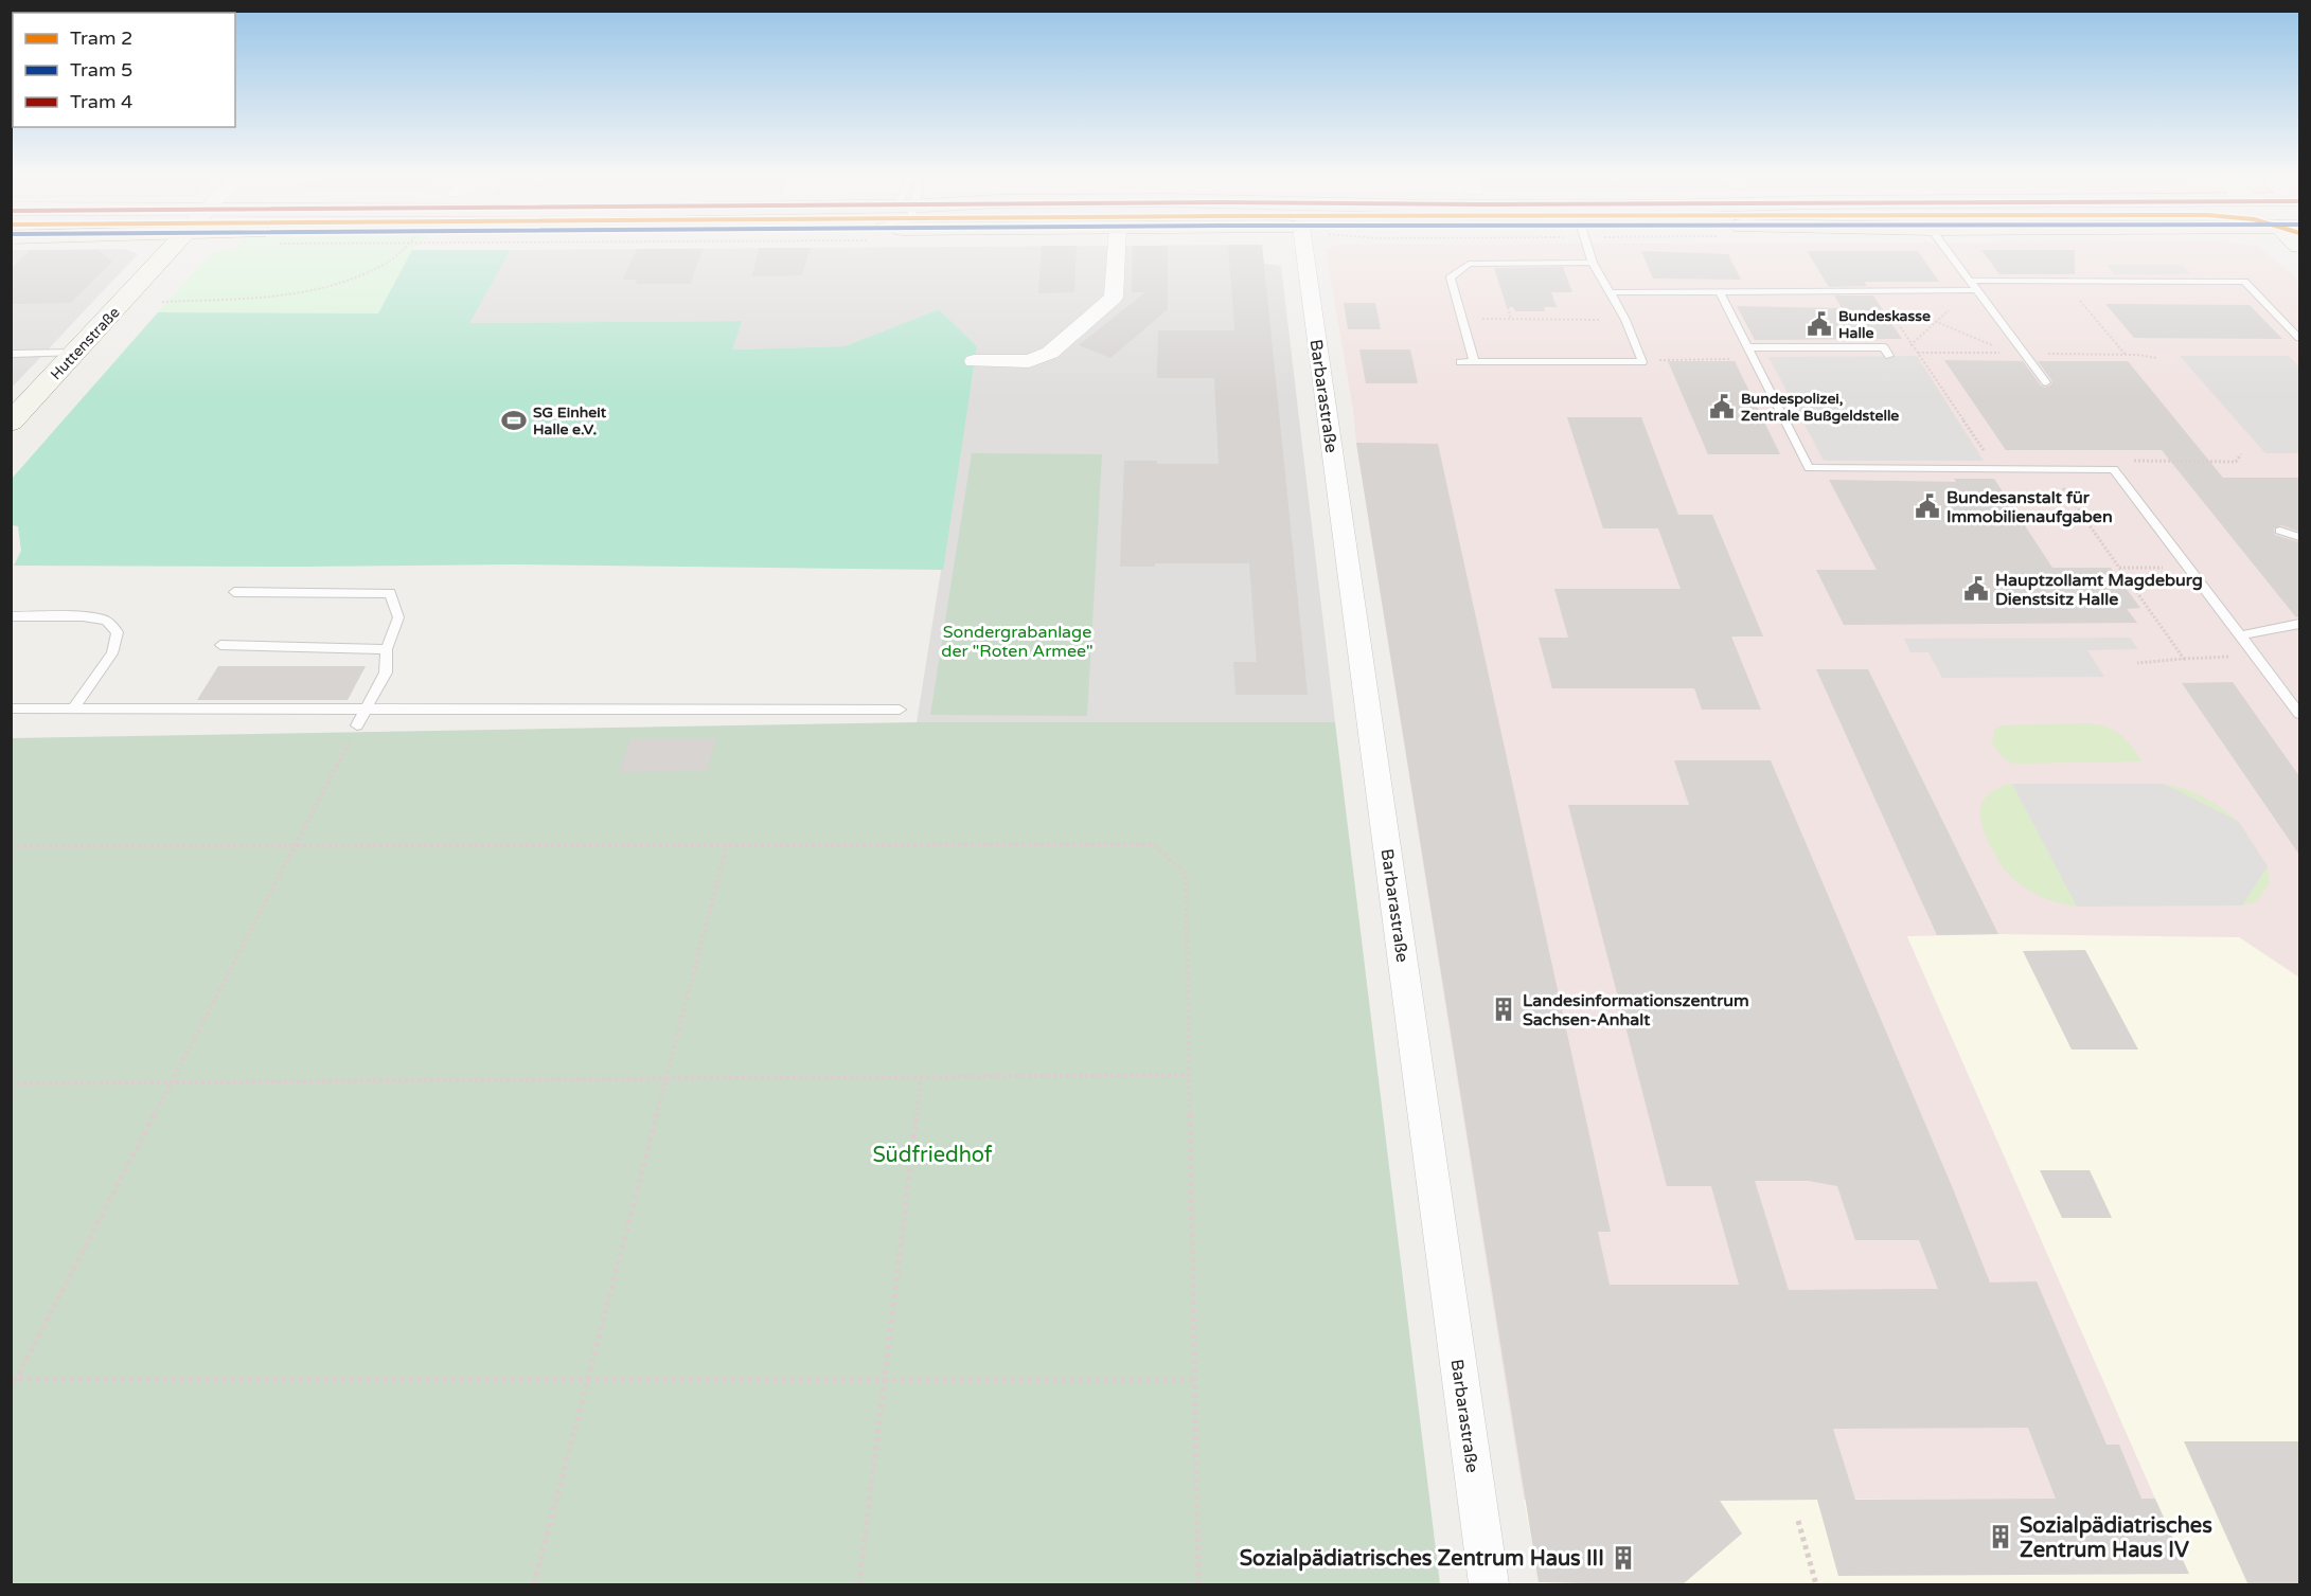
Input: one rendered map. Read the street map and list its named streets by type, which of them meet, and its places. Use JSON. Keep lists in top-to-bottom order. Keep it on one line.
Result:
{"streets":{"street":["Huttenstraße","Barbarastraße"]},"parks":["Sondergrabanlage der \"Roten Armee\"","Südfriedhof"],"places":{"public building":["Bundeskasse Halle","Bundespolizei, Zentrale Bußgeldstelle","Bundesanstalt für Immobilienaufgaben","Hauptzollamt Magdeburg Dienstsitz Halle"],"sports":["SG Einheit Halle e.V."],"building":["Landesinformationszentrum Sachsen-Anhalt","Sozialpädiatrisches Zentrum Haus IV","Sozialpädiatrisches Zentrum Haus III"]},"legend":["Tram 2","Tram 5","Tram 4"]}
